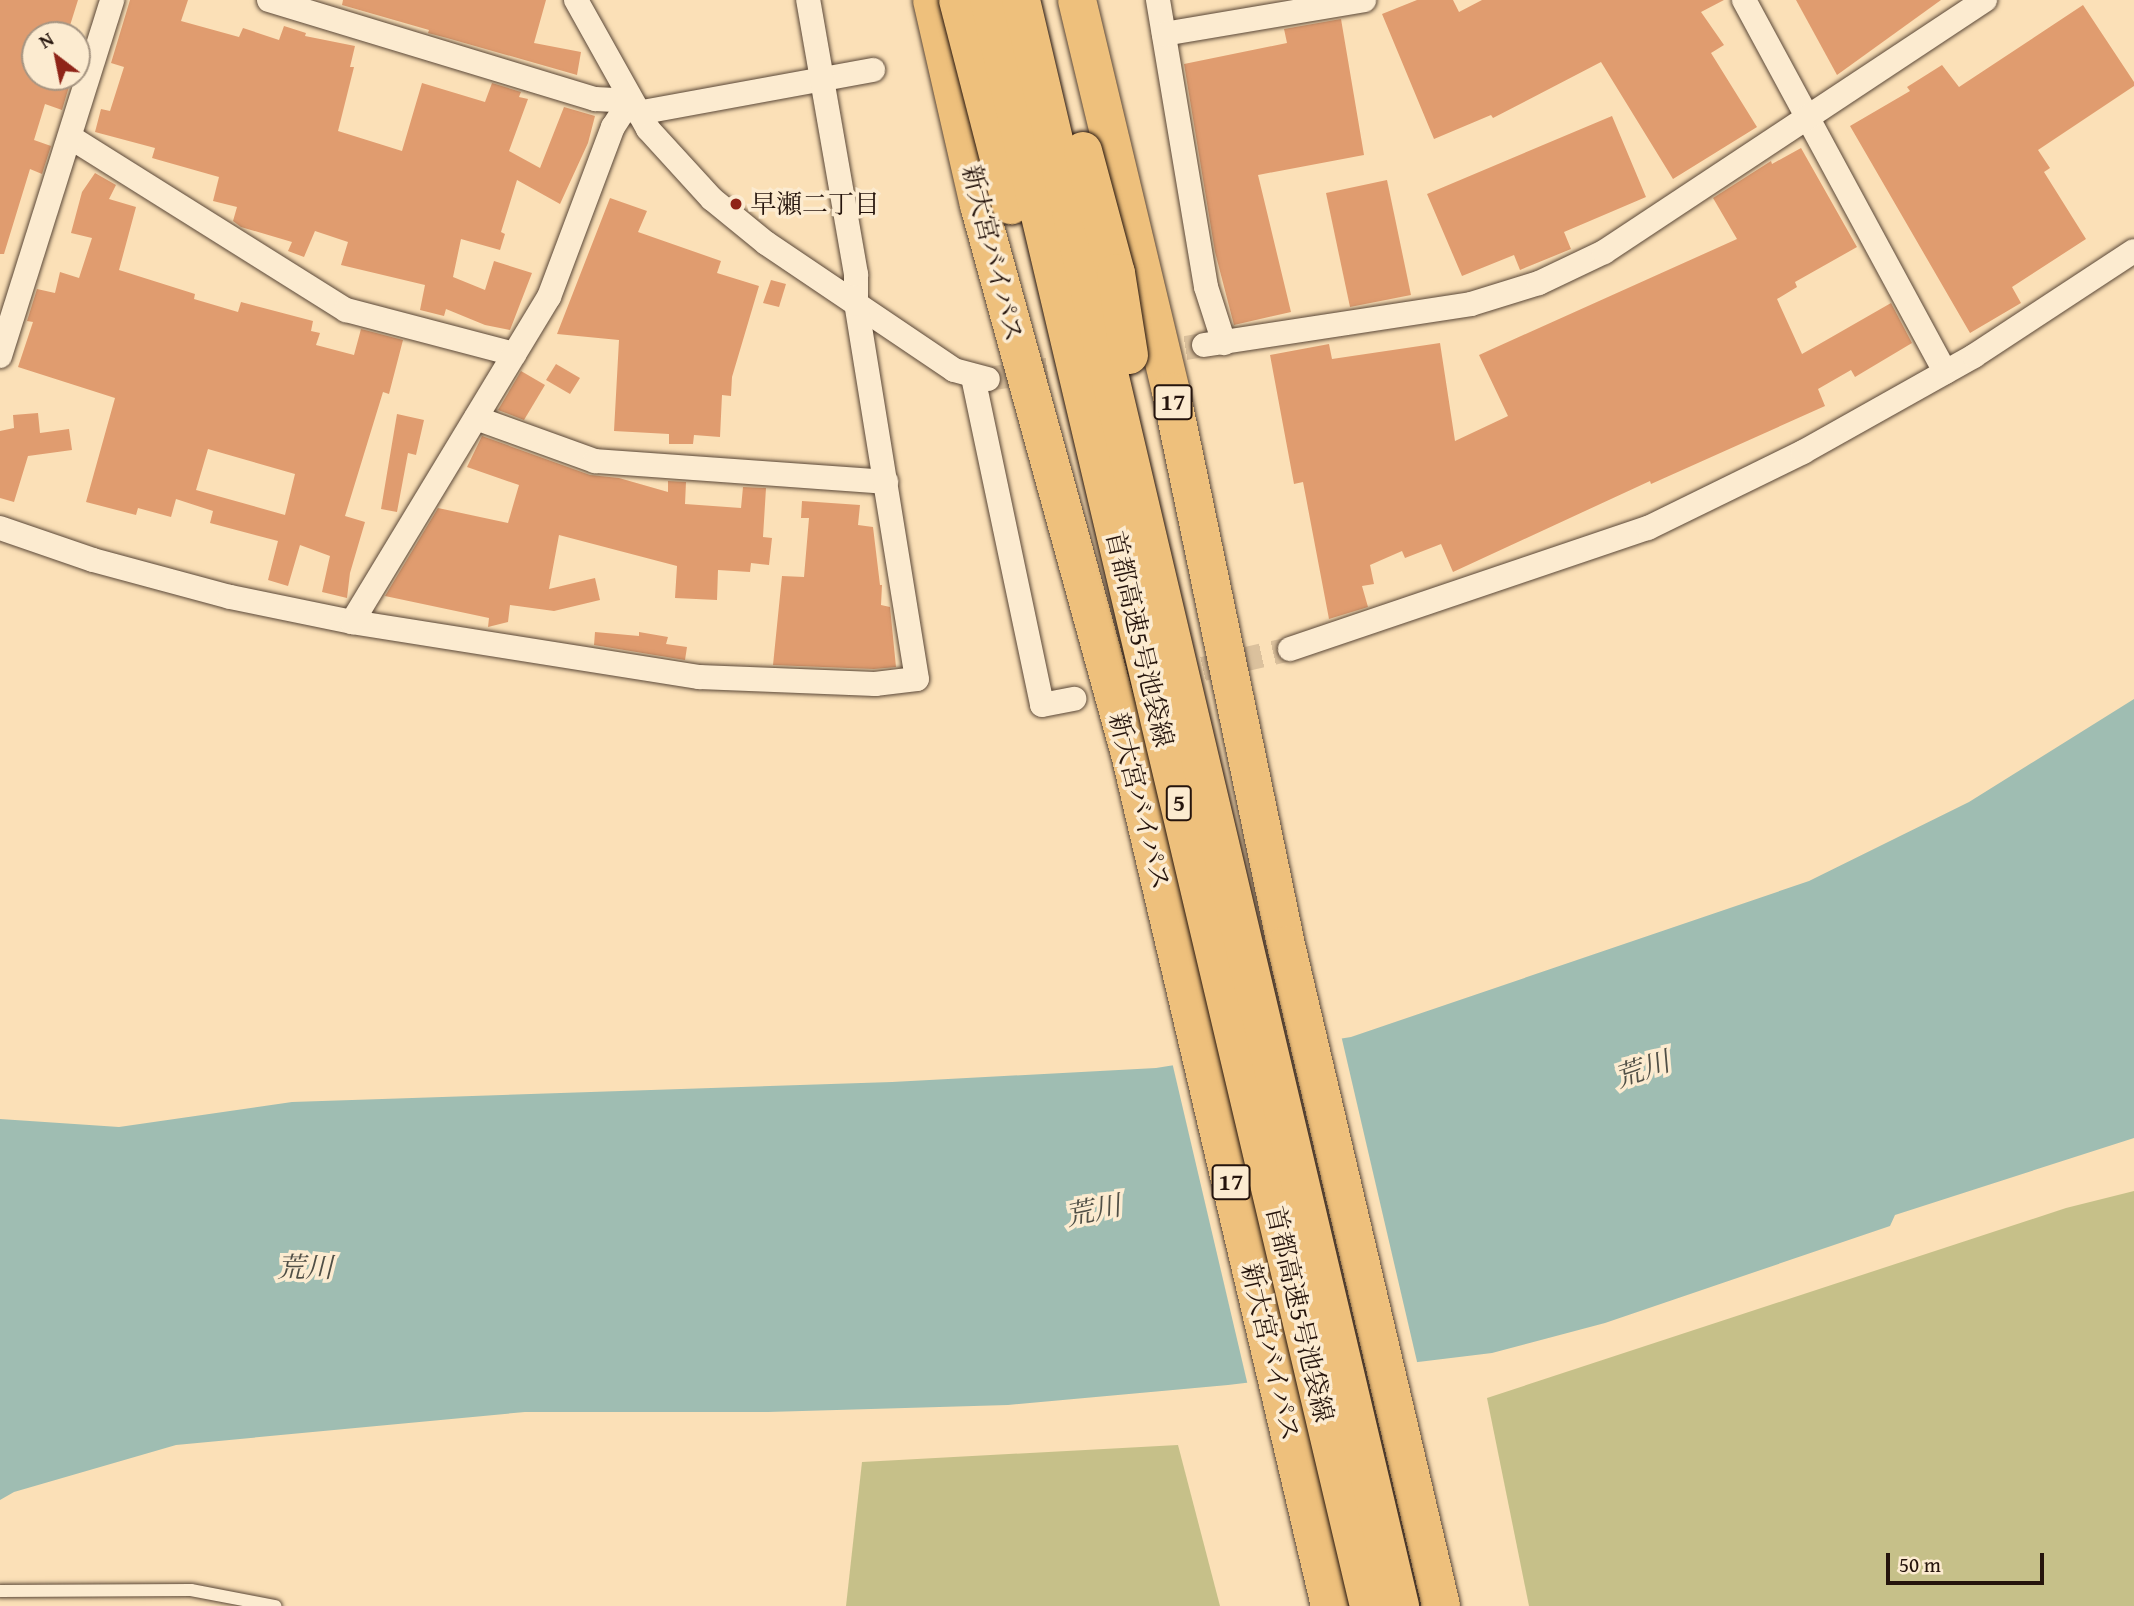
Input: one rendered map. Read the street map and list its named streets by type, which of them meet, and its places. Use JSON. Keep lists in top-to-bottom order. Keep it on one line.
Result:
{"streets":{"highway":["新大宮バイパス","17","首都高速5号池袋線","5"]},"water":["荒川"],"places":["早瀬二丁目"],"scale_bar":"50 m","north":"top left"}
